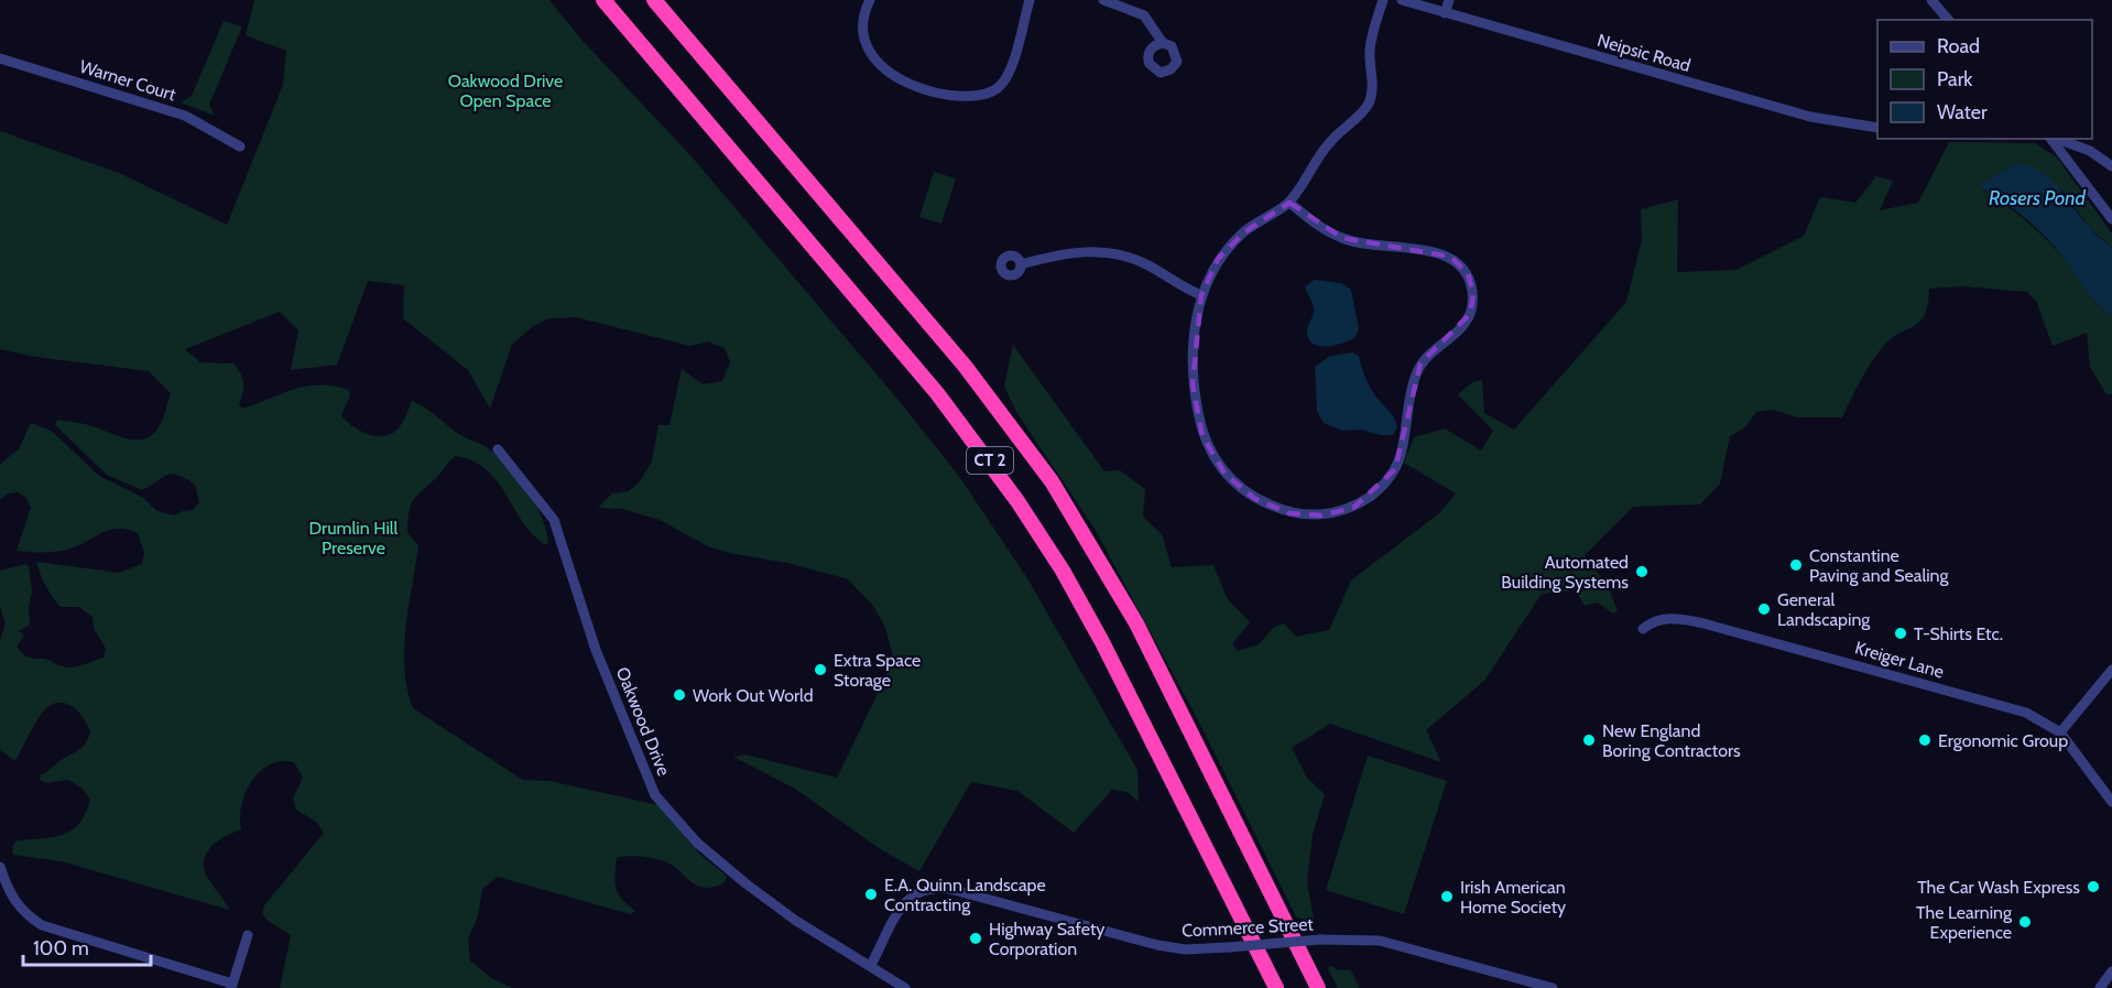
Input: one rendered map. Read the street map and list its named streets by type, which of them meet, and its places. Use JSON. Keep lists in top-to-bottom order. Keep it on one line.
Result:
{"streets":{"highway":["CT 2"],"street":["Neipsic Road","Warner Court","Kreiger Lane","Oakwood Drive","Commerce Street"]},"crossings":[["Oakwood Drive","Commerce Street"]],"water":["Rosers Pond"],"parks":["Oakwood Drive Open Space","Drumlin Hill Preserve"],"places":["Constantine Paving and Sealing","Automated Building Systems","General Landscaping","T-Shirts Etc.","Extra Space Storage","Work Out World","New England Boring Contractors","Ergonomic Group","The Car Wash Express","E.A. Quinn Landscape Contracting","Irish American Home Society","The Learning Experience","Highway Safety Corporation"],"legend":["Road","Park","Water"],"scale_bar":"100 m"}
